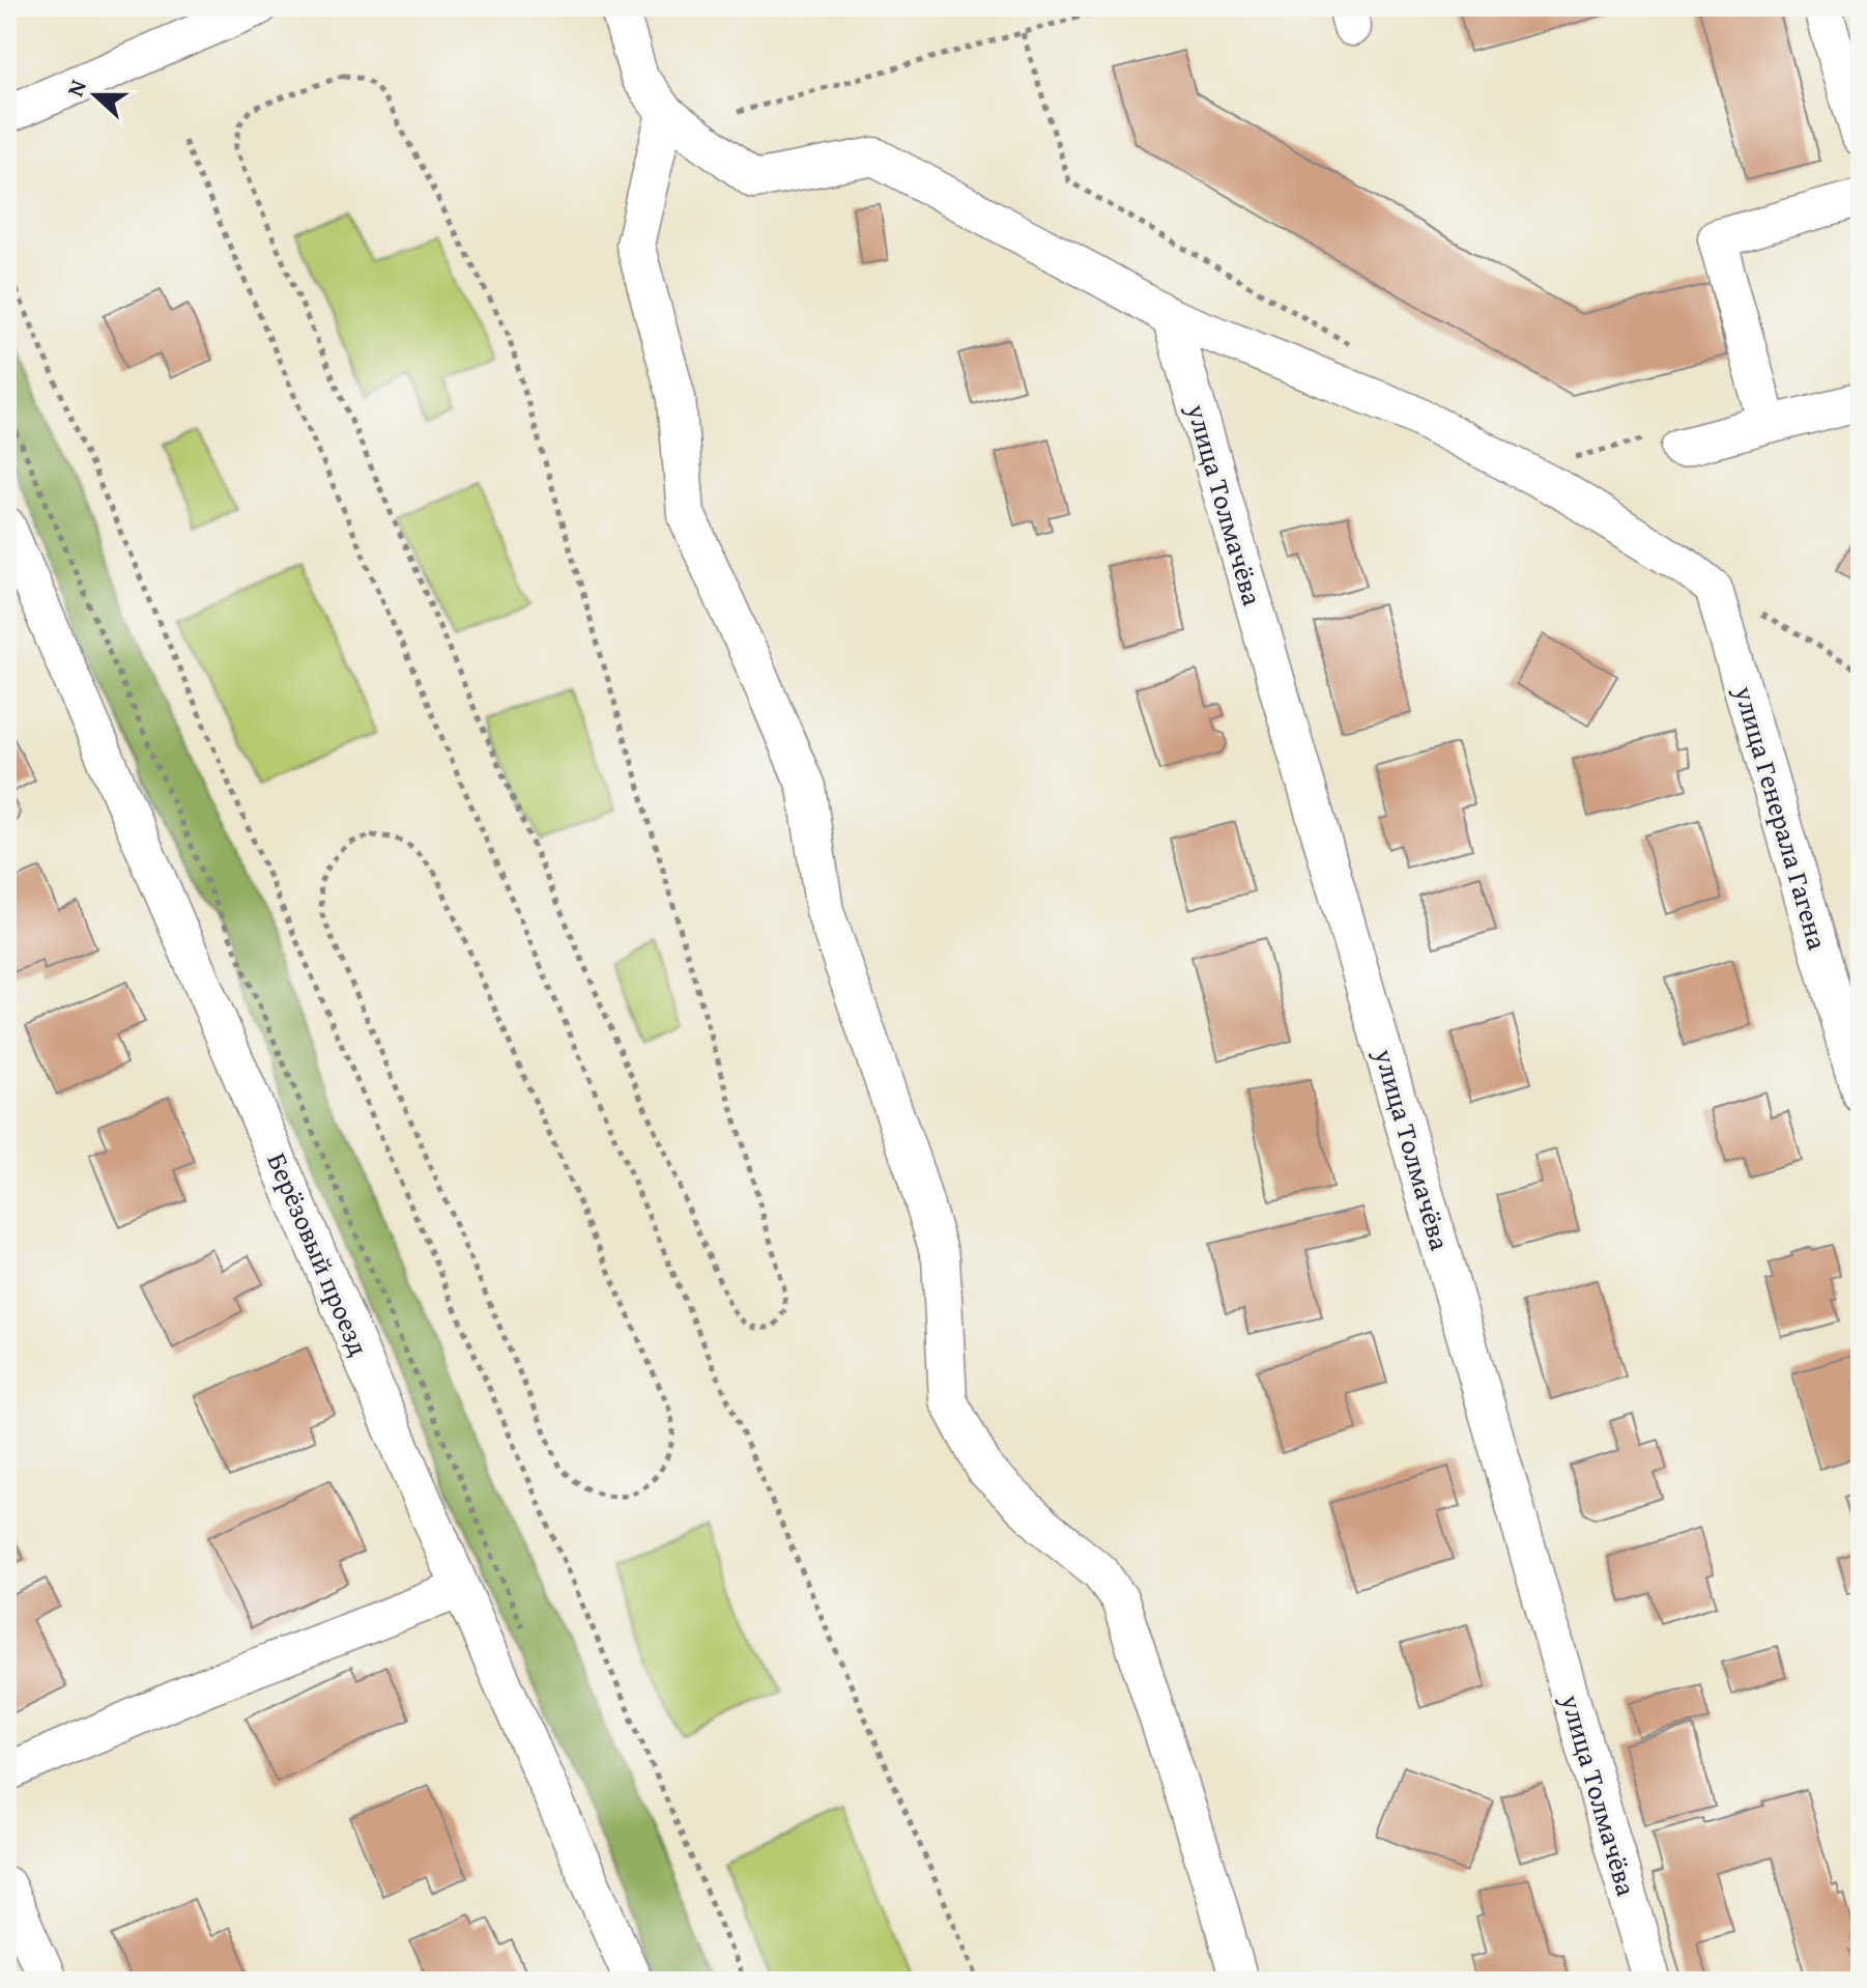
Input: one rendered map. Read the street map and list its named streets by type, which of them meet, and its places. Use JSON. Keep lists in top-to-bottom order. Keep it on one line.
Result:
{"streets":{"street":["улица Толмачёва","улица Генерала Гагена","Берёзовый проезд"]},"north":"left"}
